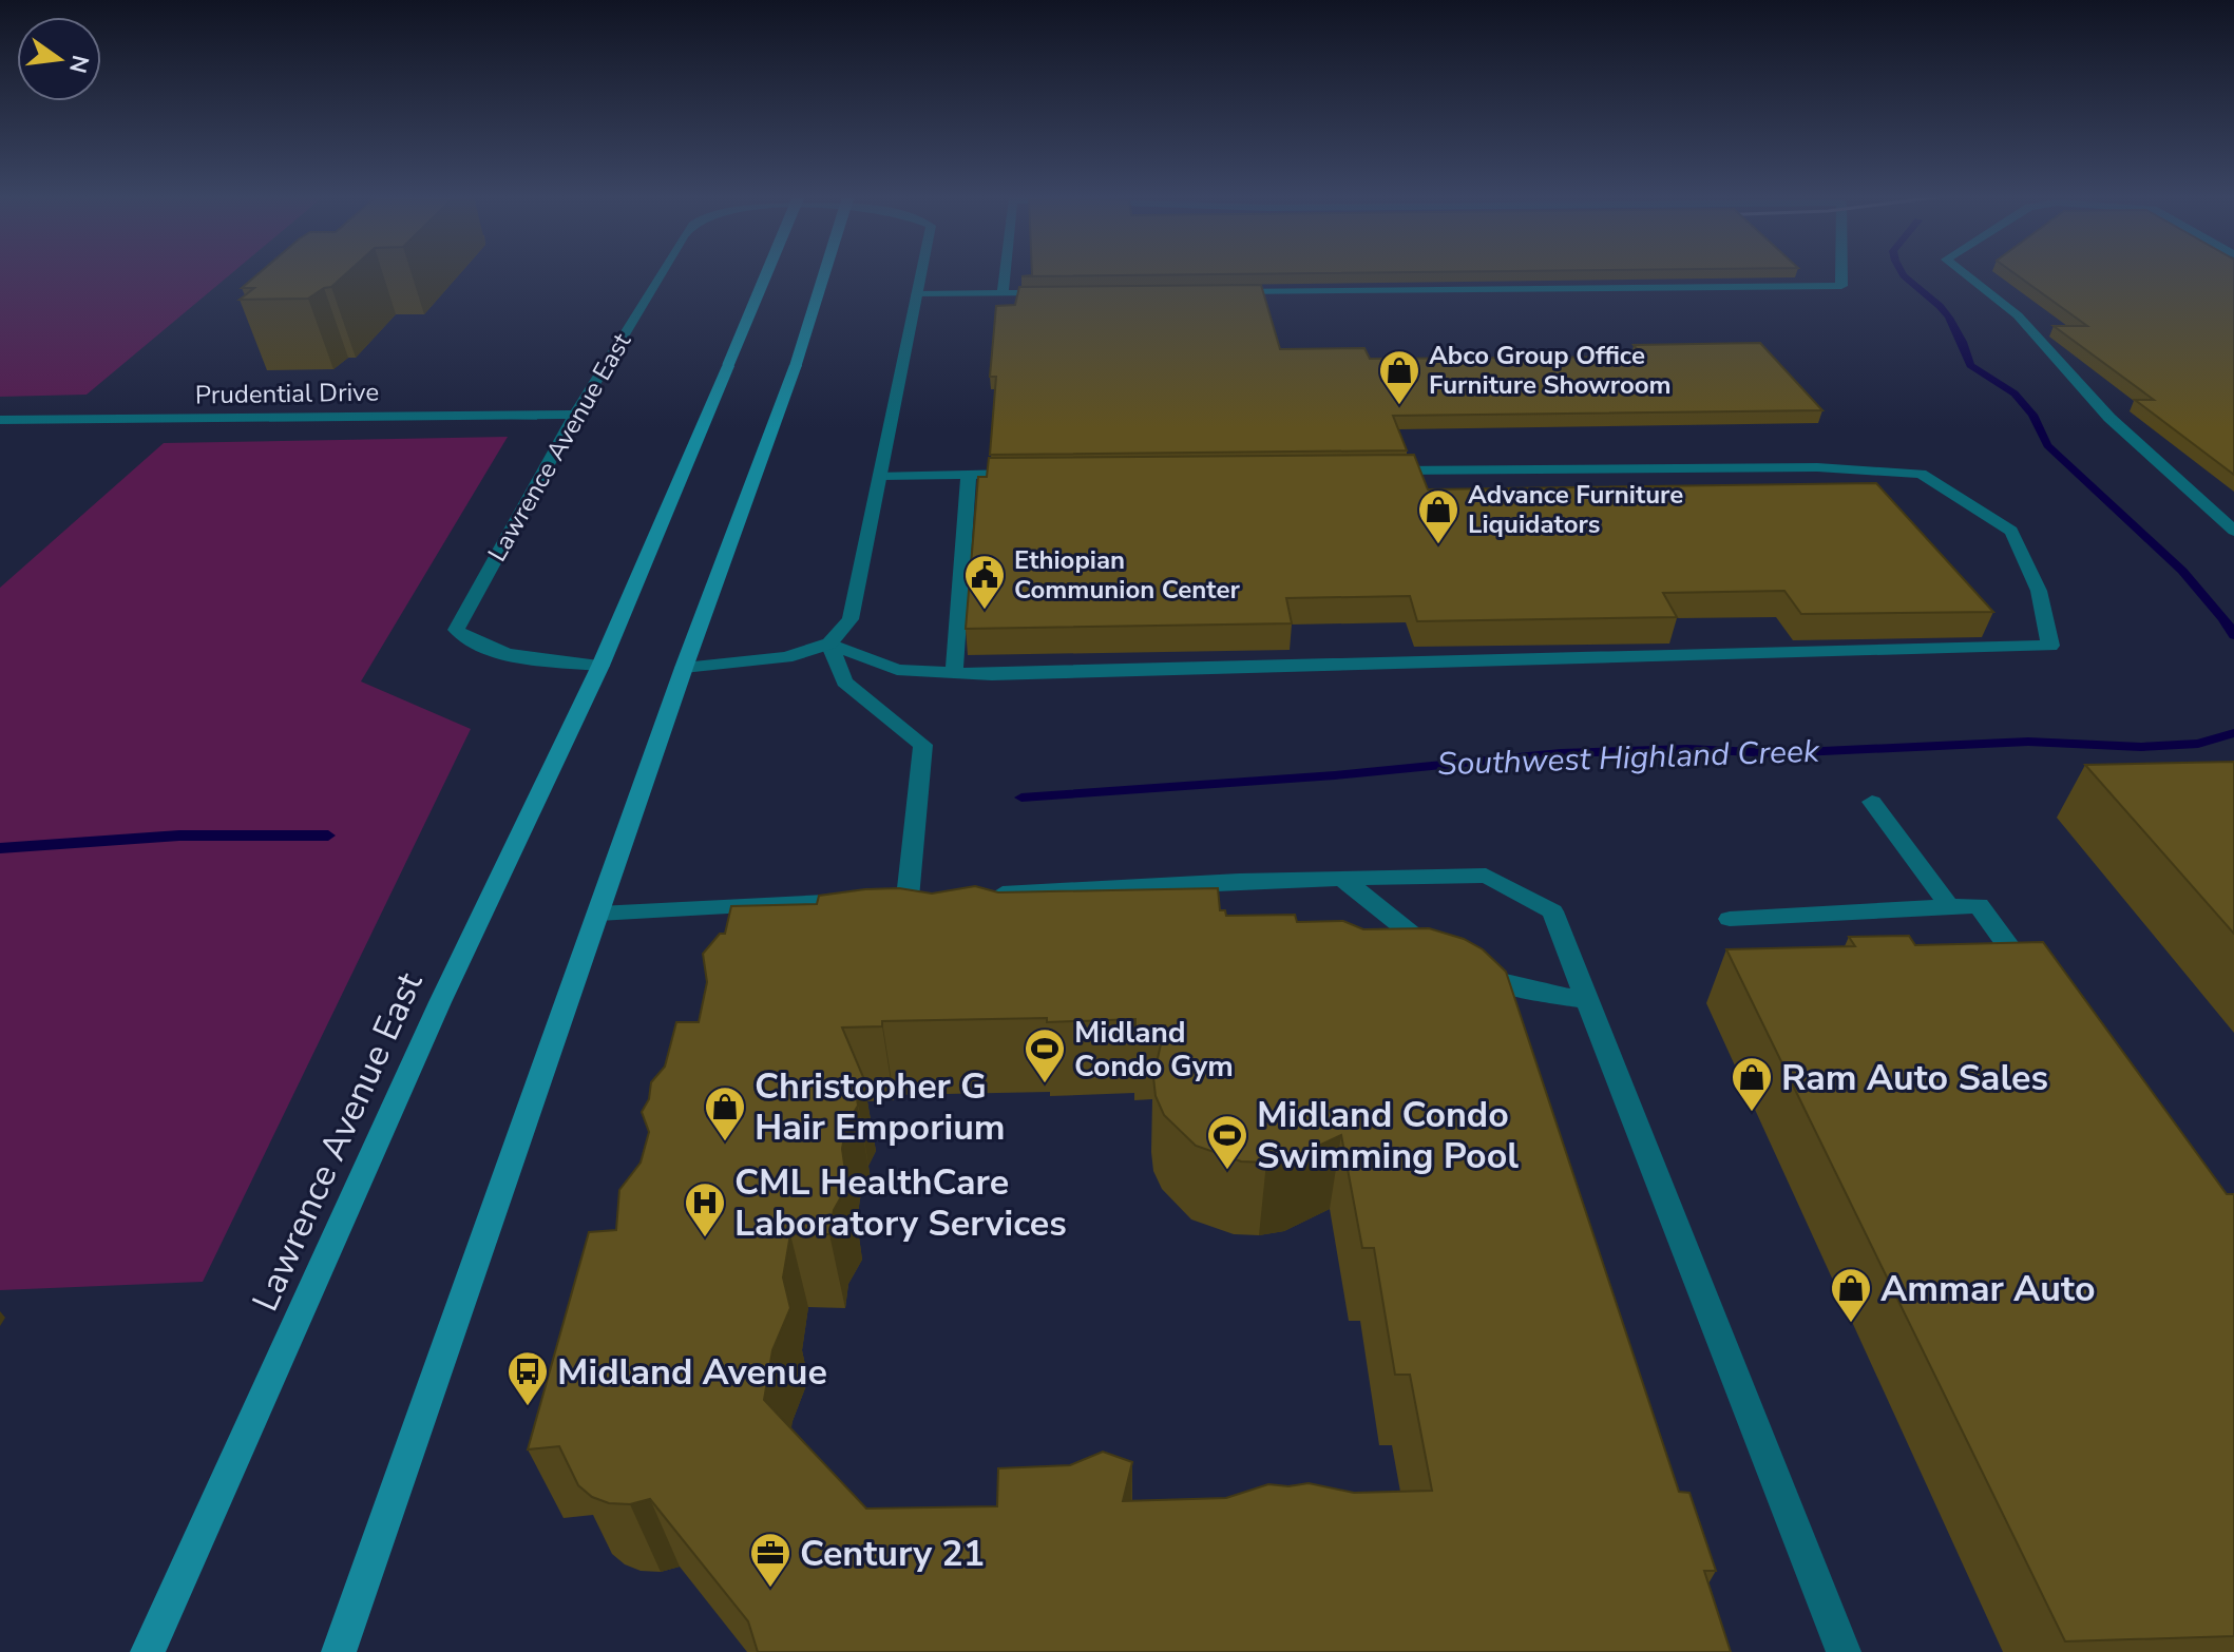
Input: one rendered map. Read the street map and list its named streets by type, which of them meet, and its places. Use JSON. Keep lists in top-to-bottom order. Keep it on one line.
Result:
{"streets":{"main road":["Lawrence Avenue East"],"street":["Prudential Drive"]},"crossings":[["Prudential Drive","Lawrence Avenue East"]],"water":["Southwest Highland Creek"],"places":{"shop":["Abco Group Office Furniture Showroom","Advance Furniture Liquidators","Ram Auto Sales","Christopher G Hair Emporium","Ammar Auto"],"public building":["Ethiopian Communion Center"],"sports":["Midland Condo Gym","Midland Condo Swimming Pool"],"hospital":["CML HealthCare Laboratory Services"],"bus stop":["Midland Avenue"],"office":["Century 21"]},"north":"right"}
